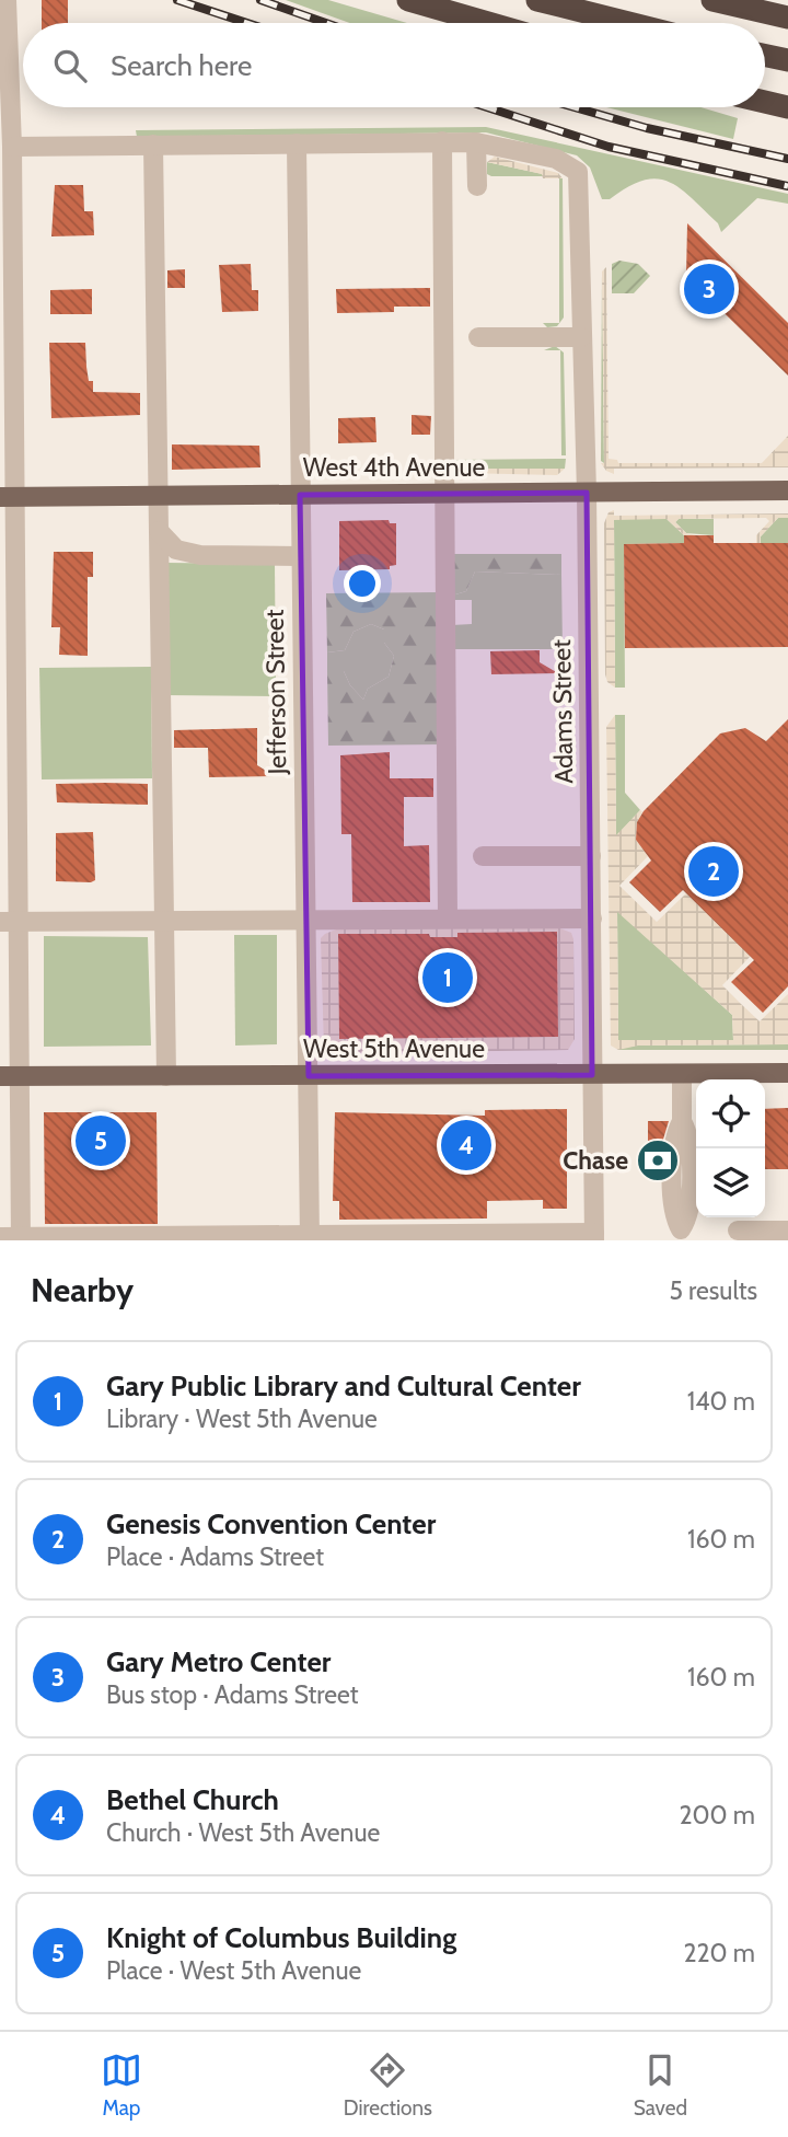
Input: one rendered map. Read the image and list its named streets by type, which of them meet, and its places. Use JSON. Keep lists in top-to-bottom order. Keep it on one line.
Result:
{"streets":{"main road":["West 4th Avenue","West 5th Avenue"],"street":["Jefferson Street","Adams Street"]},"crossings":[["West 4th Avenue","Jefferson Street"],["West 4th Avenue","Adams Street"],["Jefferson Street","West 5th Avenue"],["Adams Street","West 5th Avenue"]],"places":{"bank":["Chase"]},"page":{"search":"Search here","pins":["3","2","1","5","4"],"heading":["Nearby","5 results"],"list":[{"mark":"1","name":"Gary Public Library and Cultural Center","note":"Library · West 5th Avenue","value":"140 m"},{"mark":"2","name":"Genesis Convention Center","note":"Place · Adams Street","value":"160 m"},{"mark":"3","name":"Gary Metro Center","note":"Bus stop · Adams Street","value":"160 m"},{"mark":"4","name":"Bethel Church","note":"Church · West 5th Avenue","value":"200 m"},{"mark":"5","name":"Knight of Columbus Building","note":"Place · West 5th Avenue","value":"220 m"}],"nav":["Map","Directions","Saved"]}}
